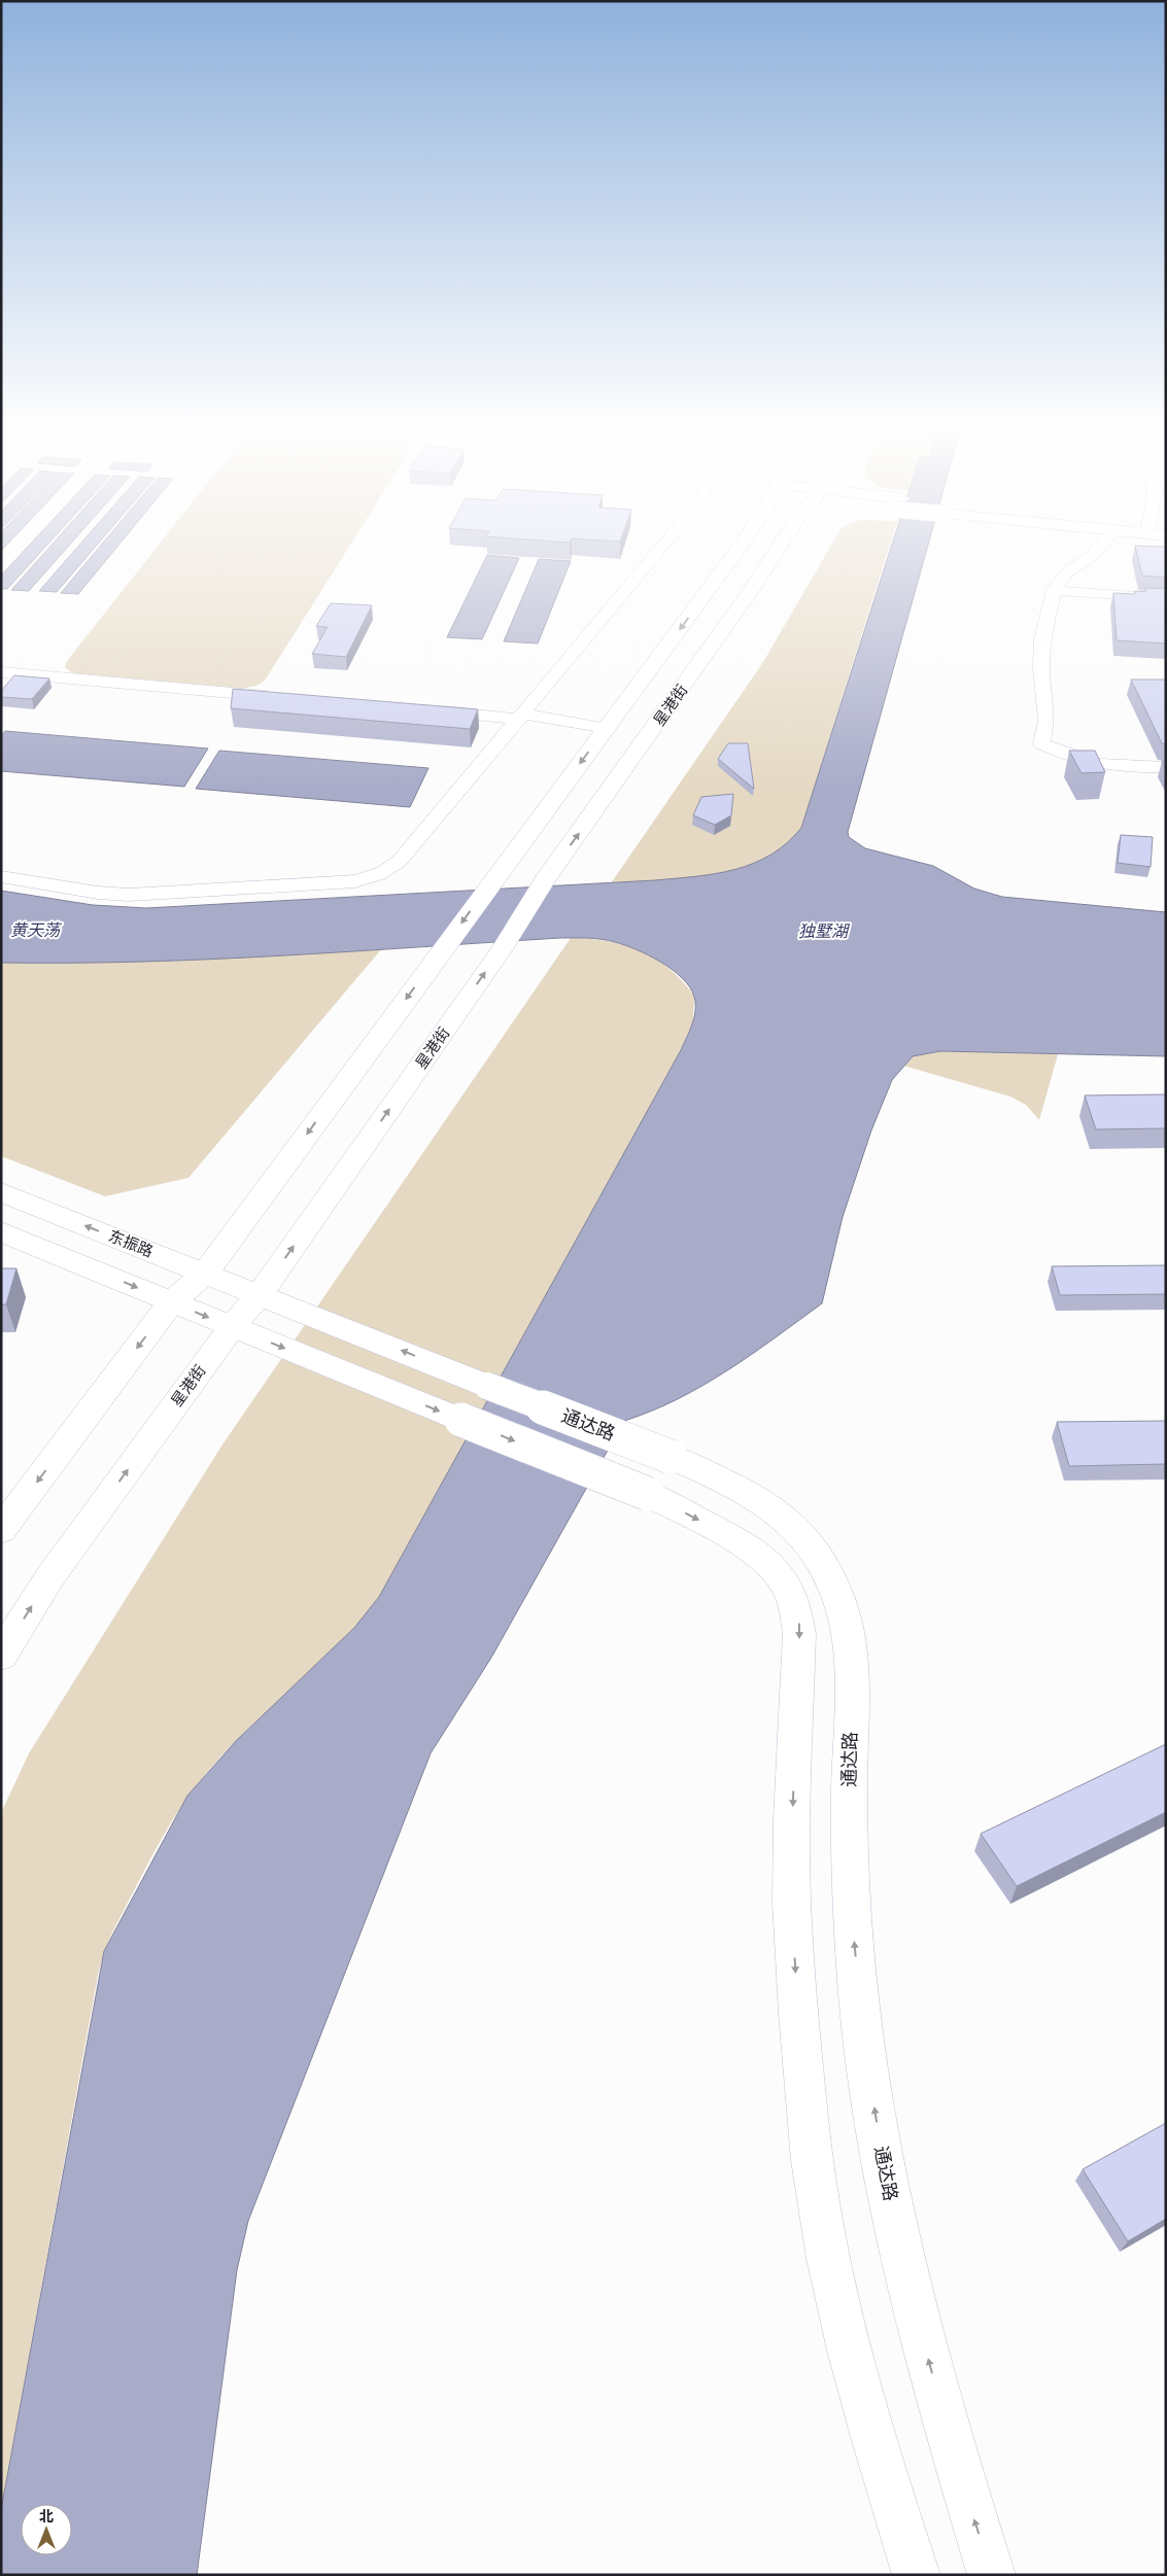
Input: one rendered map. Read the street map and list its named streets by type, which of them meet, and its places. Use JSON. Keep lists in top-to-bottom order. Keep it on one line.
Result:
{"streets":{"main road":["星港街","东振路","通达路"]},"crossings":[["星港街","东振路"],["星港街","通达路"],["东振路","通达路"]],"one_way":["通达路"],"water":["黄天荡","独墅湖"],"north":"top"}
